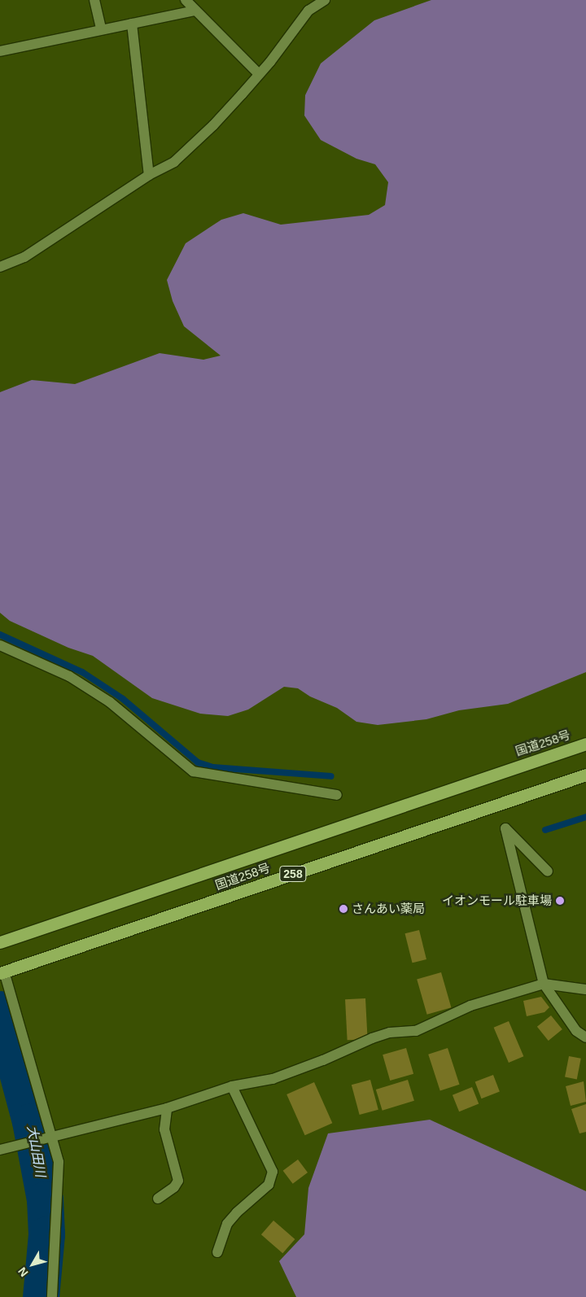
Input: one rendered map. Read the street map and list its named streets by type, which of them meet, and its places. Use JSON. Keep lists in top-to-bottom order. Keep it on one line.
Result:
{"streets":{"highway":["国道258号","258"]},"water":["大山田川"],"places":["イオンモール駐車場","さんあい薬局"],"north":"bottom left"}
